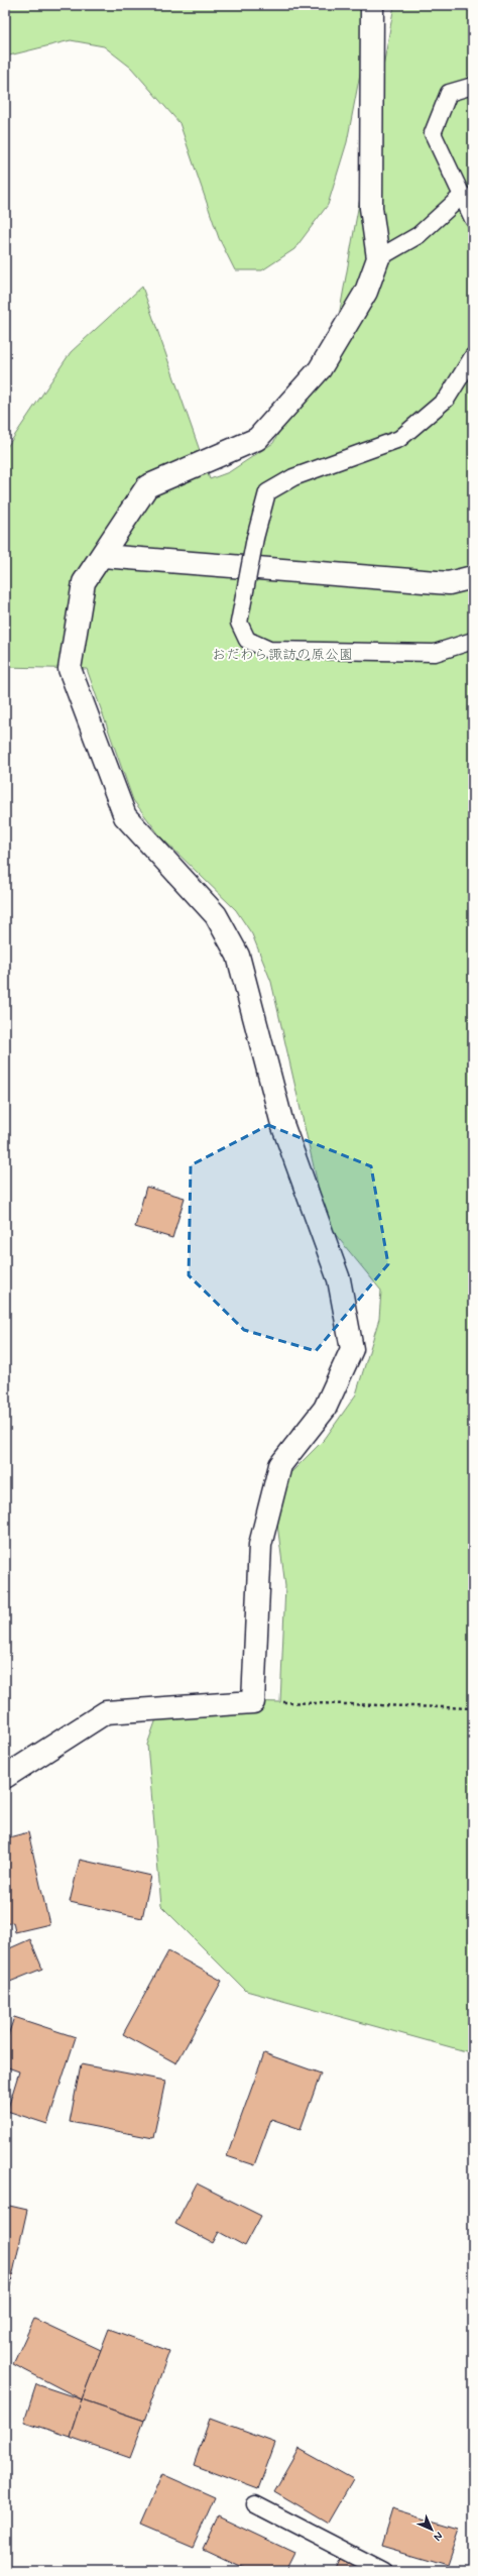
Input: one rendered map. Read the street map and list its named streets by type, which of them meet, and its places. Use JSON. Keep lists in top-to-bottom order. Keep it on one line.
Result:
{"parks":["おだわら諏訪の原公園"],"north":"bottom right"}
